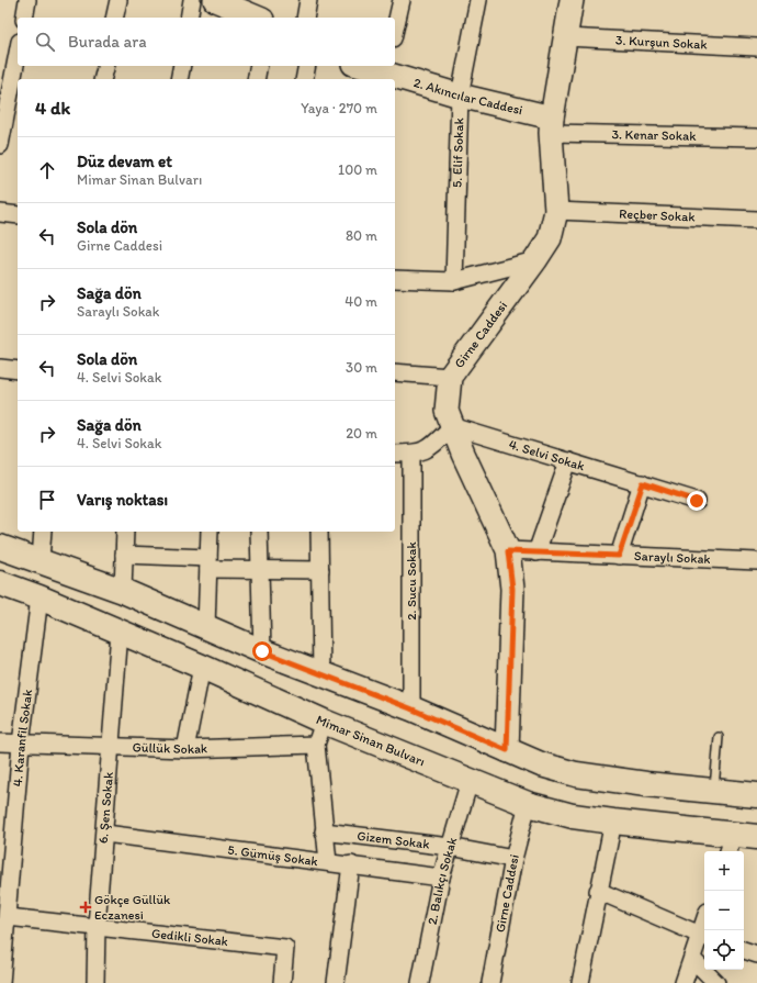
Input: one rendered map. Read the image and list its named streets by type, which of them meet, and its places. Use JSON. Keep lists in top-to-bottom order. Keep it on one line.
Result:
{"streets":{"main road":["2. Akıncılar Caddesi","Girne Caddesi","Mimar Sinan Bulvarı"],"street":["3. Kurşun Sokak","3. Kenar Sokak","5. Elif Sokak","Reçber Sokak","4. Selvi Sokak","Saraylı Sokak","2. Sucu Sokak","4. Karanfil Sokak","Güllük Sokak","6. Şen Sokak","Gizem Sokak","5. Gümüş Sokak","2. Balıkçı Sokak","Gedikli Sokak"]},"crossings":[["3. Kurşun Sokak","Girne Caddesi"],["2. Akıncılar Caddesi","3. Kenar Sokak"],["2. Akıncılar Caddesi","5. Elif Sokak"],["2. Akıncılar Caddesi","Girne Caddesi"],["3. Kenar Sokak","Girne Caddesi"],["Reçber Sokak","Girne Caddesi"],["Girne Caddesi","4. Selvi Sokak"],["Girne Caddesi","Saraylı Sokak"],["Girne Caddesi","Mimar Sinan Bulvarı"],["Girne Caddesi","Gizem Sokak"],["4. Karanfil Sokak","Mimar Sinan Bulvarı"],["4. Karanfil Sokak","Güllük Sokak"],["4. Karanfil Sokak","Gedikli Sokak"],["Mimar Sinan Bulvarı","6. Şen Sokak"],["Mimar Sinan Bulvarı","2. Balıkçı Sokak"],["Güllük Sokak","6. Şen Sokak"],["6. Şen Sokak","5. Gümüş Sokak"],["6. Şen Sokak","Gedikli Sokak"],["Gizem Sokak","2. Balıkçı Sokak"],["5. Gümüş Sokak","2. Balıkçı Sokak"]],"places":{"health":["Gökçe Güllük Eczanesi"]},"page":{"search":"Burada ara","heading":["4 dk","Yaya · 270 m"],"list":[["Düz devam et","Mimar Sinan Bulvarı","100 m"],["Sola dön","Girne Caddesi","80 m"],["Sağa dön","Saraylı Sokak","40 m"],["Sola dön","4. Selvi Sokak","30 m"],["Sağa dön","4. Selvi Sokak","20 m"],"Varış noktası"],"map_buttons":["+","−"]}}
